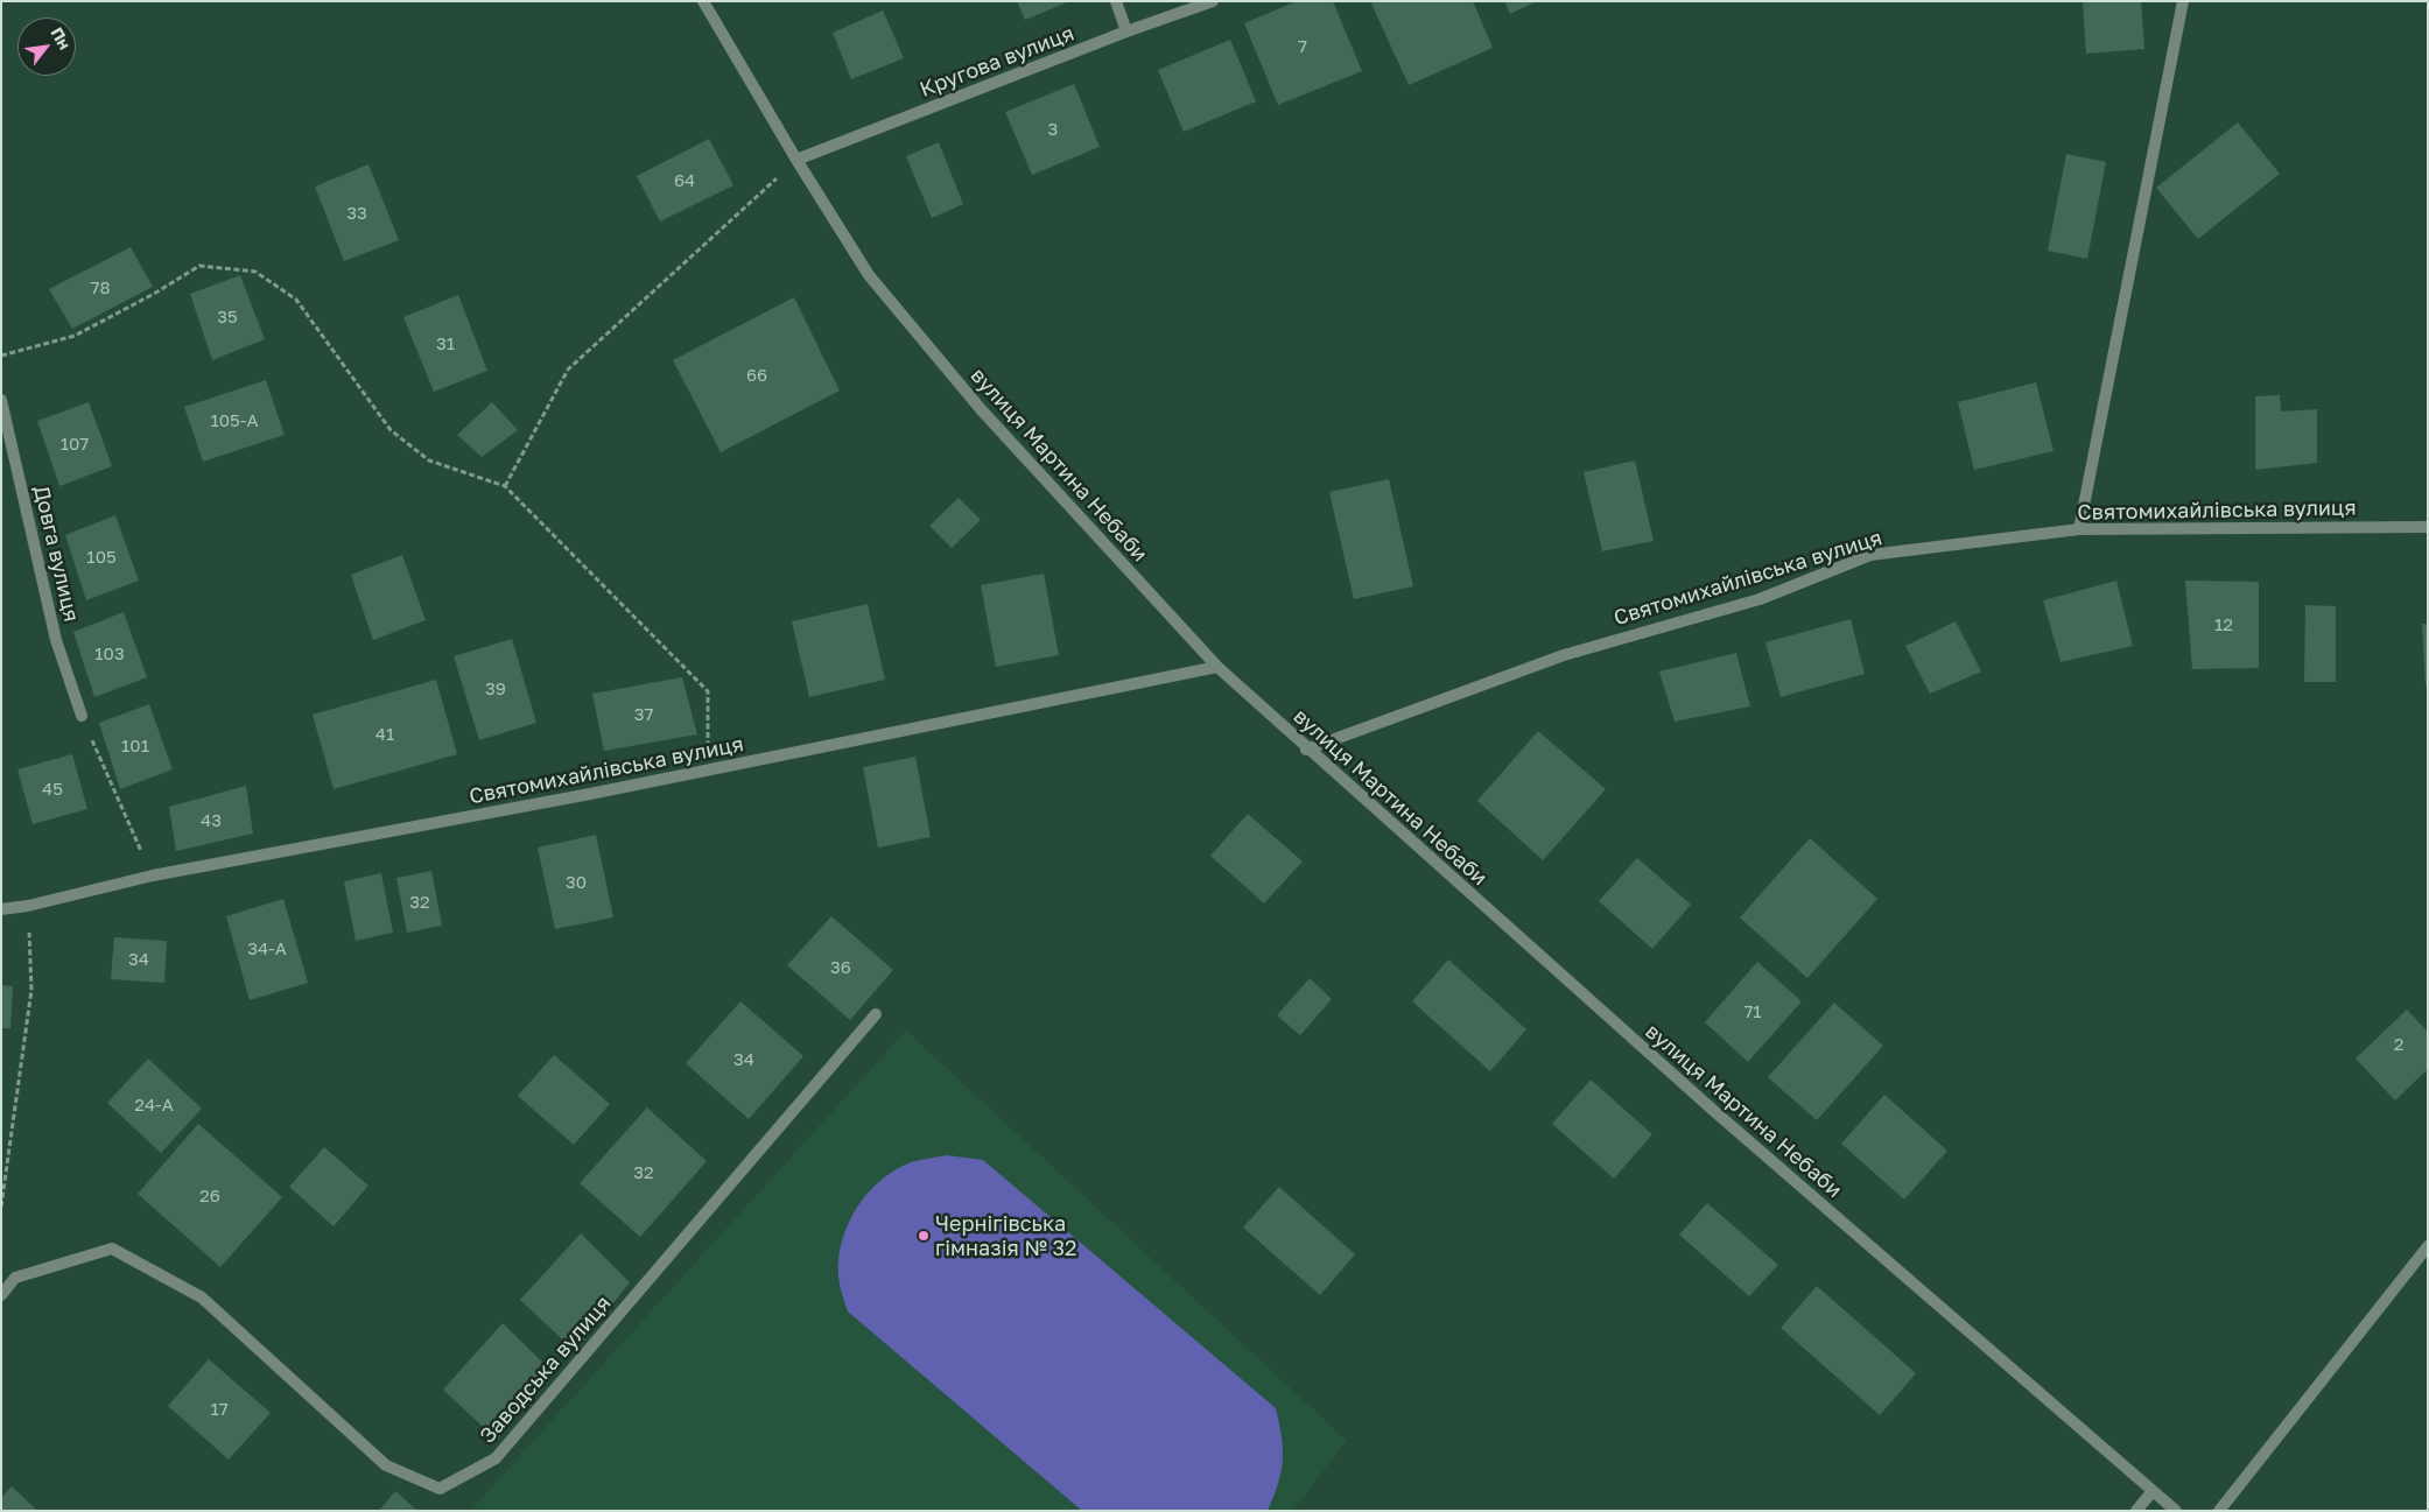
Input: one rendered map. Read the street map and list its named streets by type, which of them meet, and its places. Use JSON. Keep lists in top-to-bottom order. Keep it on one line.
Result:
{"streets":{"street":["Кругова вулиця","вулиця Мартина Небаби","Святомихайлівська вулиця","Довга вулиця","Заводська вулиця"]},"crossings":[["Кругова вулиця","вулиця Мартина Небаби"],["вулиця Мартина Небаби","Святомихайлівська вулиця"]],"places":["Чернігівська гімназія № 32"],"house_numbers":["7","3","64","33","78","35","31","66","105-А","107","105","12","103","39","37","41","101","45","43","30","32","34-А","34","36","71","2","34","24-А","32","26","17"],"north":"top right"}
